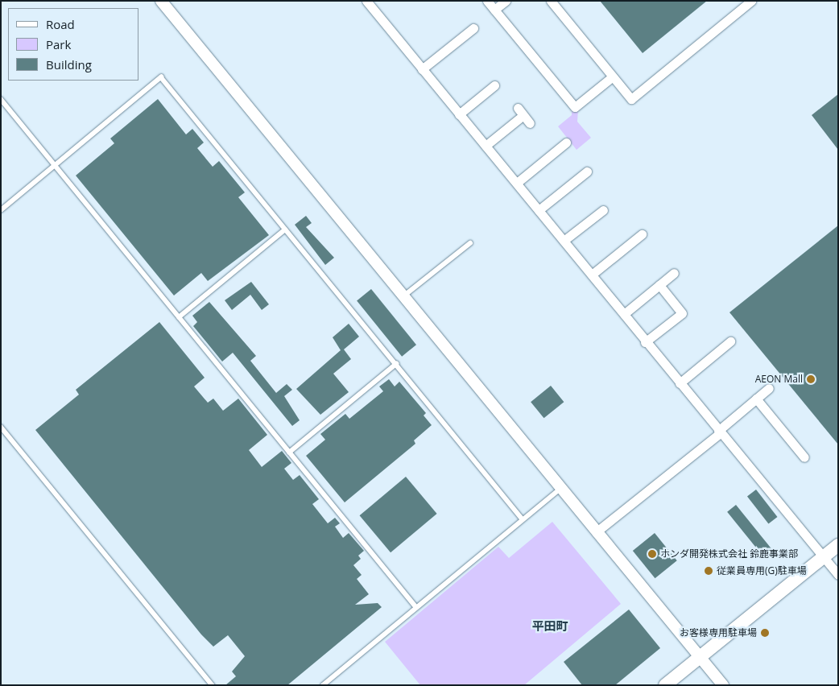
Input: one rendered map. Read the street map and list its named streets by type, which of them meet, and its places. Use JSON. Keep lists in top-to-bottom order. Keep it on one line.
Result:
{"districts":["平田町"],"places":["AEON Mall","ホンダ開発株式会社 鈴鹿事業部","従業員専用(G)駐車場","お客様専用駐車場"],"legend":["Road","Park","Building"]}
